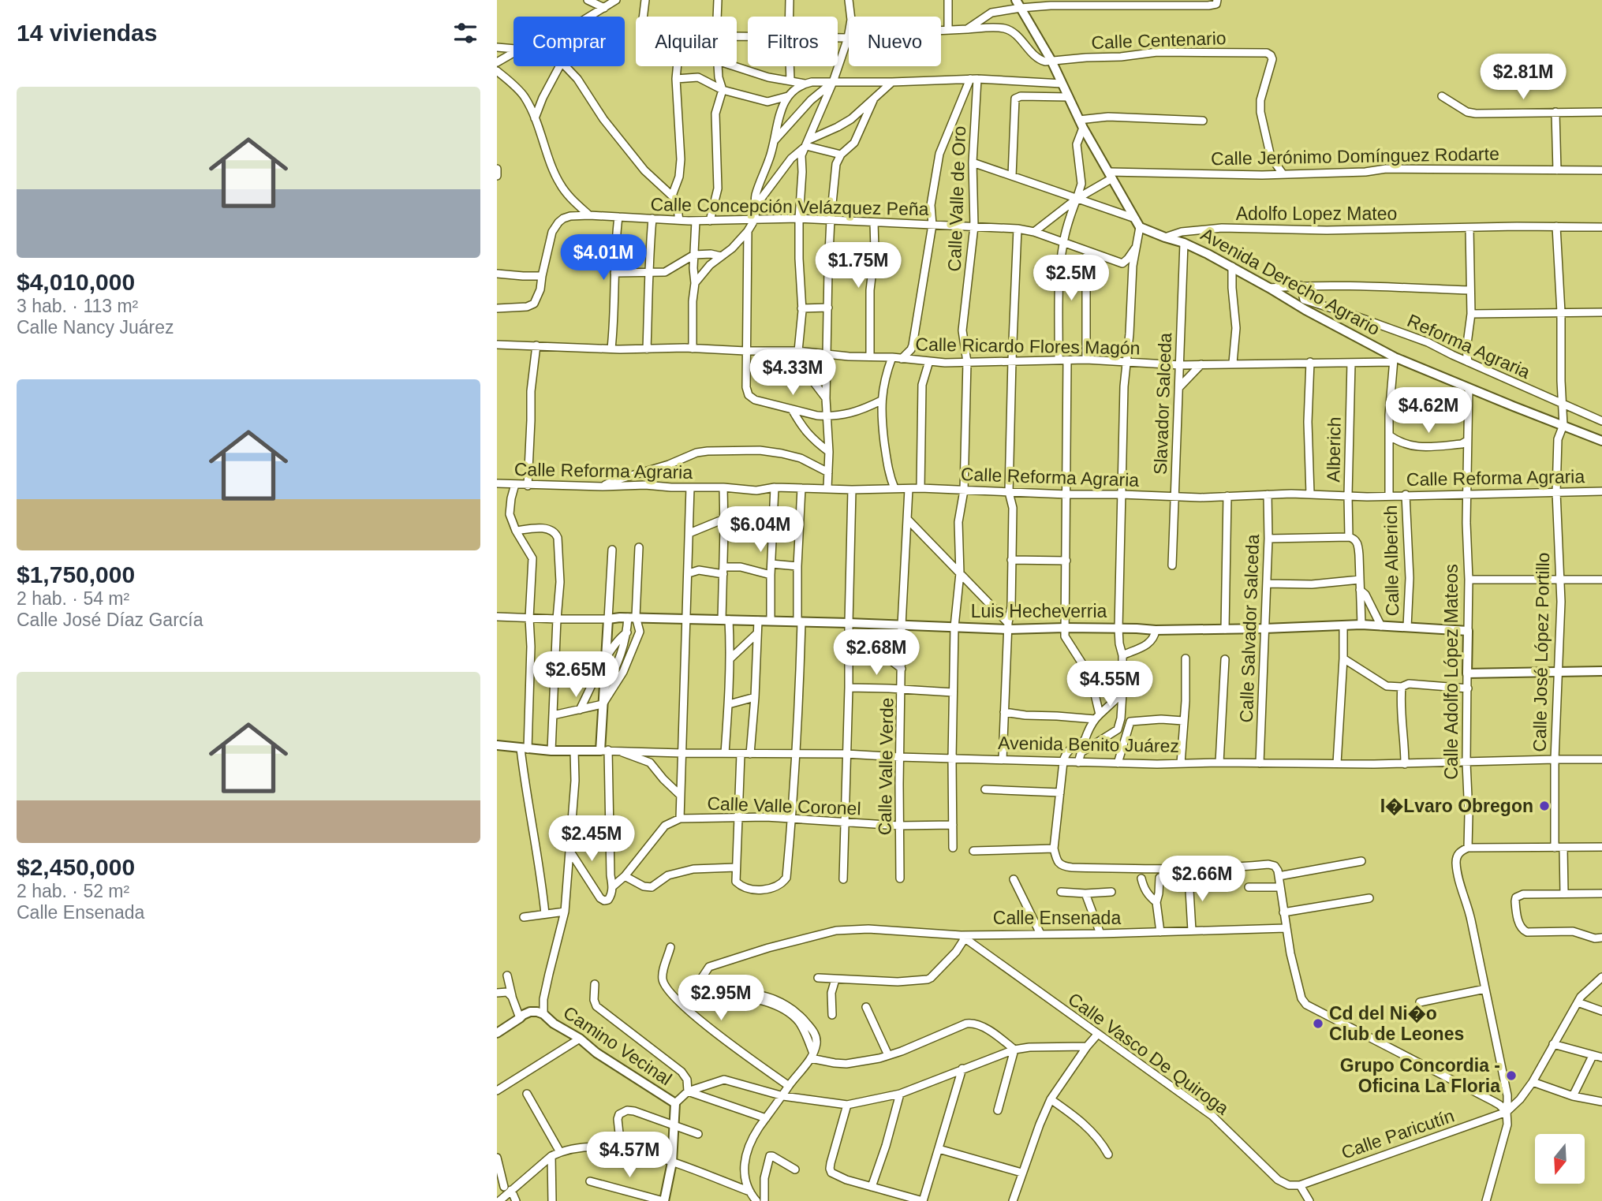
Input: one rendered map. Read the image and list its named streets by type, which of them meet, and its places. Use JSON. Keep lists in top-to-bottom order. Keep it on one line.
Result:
{"streets":{"street":["Calle Centenario","Calle Jerónimo Domínguez Rodarte","Calle Valle de Oro","Calle Concepción Velázquez Peña","Adolfo Lopez Mateo","Avenida Derecho Agrario","Calle Ricardo Flores Magón","Reforma Agraria","Slavador Salceda","Alberich","Calle Reforma Agraria","Calle Alberich","Luis Hecheverria","Calle Salvador Salceda","Calle José López Portillo","Calle Adolfo López Mateos","Avenida Benito Juárez","Calle Valle Verde","Calle Valle Coronel","Calle Ensenada","Camino Vecinal","Calle Vasco De Quiroga","Calle Paricutín"]},"crossings":[["Calle Centenario","Calle Jerónimo Domínguez Rodarte"],["Calle Valle de Oro","Calle Concepción Velázquez Peña"],["Calle Valle de Oro","Calle Ricardo Flores Magón"],["Calle Valle de Oro","Calle Reforma Agraria"],["Calle Valle de Oro","Luis Hecheverria"],["Calle Valle de Oro","Avenida Benito Juárez"],["Calle Valle de Oro","Calle Valle Coronel"],["Adolfo Lopez Mateo","Avenida Derecho Agrario"],["Avenida Derecho Agrario","Calle Ricardo Flores Magón"],["Avenida Derecho Agrario","Slavador Salceda"],["Avenida Derecho Agrario","Calle José López Portillo"],["Avenida Derecho Agrario","Calle Adolfo López Mateos"],["Calle Ricardo Flores Magón","Slavador Salceda"],["Calle Ricardo Flores Magón","Alberich"],["Reforma Agraria","Calle José López Portillo"],["Slavador Salceda","Calle Reforma Agraria"],["Alberich","Calle Reforma Agraria"],["Calle Reforma Agraria","Calle Alberich"],["Calle Reforma Agraria","Calle Salvador Salceda"],["Calle Reforma Agraria","Calle José López Portillo"],["Calle Reforma Agraria","Calle Adolfo López Mateos"],["Calle Reforma Agraria","Calle Valle Verde"],["Calle Alberich","Luis Hecheverria"],["Luis Hecheverria","Calle Salvador Salceda"],["Luis Hecheverria","Calle Adolfo López Mateos"],["Luis Hecheverria","Calle Valle Verde"],["Calle Salvador Salceda","Avenida Benito Juárez"],["Calle José López Portillo","Avenida Benito Juárez"],["Calle Adolfo López Mateos","Avenida Benito Juárez"],["Calle Adolfo López Mateos","Calle Paricutín"],["Avenida Benito Juárez","Calle Valle Verde"],["Calle Valle Verde","Calle Valle Coronel"],["Calle Ensenada","Calle Vasco De Quiroga"],["Calle Vasco De Quiroga","Calle Paricutín"]],"places":["I�Lvaro Obregon","Cd del Ni�o Club de Leones","Grupo Concordia - Oficina La Floria"],"north":"bottom","page":{"heading":"14 viviendas","chip":["Comprar","Alquilar","Filtros","Nuevo"],"price":["$2.81M","$4.01M","$1.75M","$2.5M","$4.33M","$4.62M","$6.04M","$2.68M","$2.65M","$4.55M","$2.45M","$2.66M","$2.95M","$4.57M"],"list":[{"name":"$4,010,000","note":"3 hab. · 113 m² · Calle Nancy Juárez"},{"name":"$1,750,000","note":"2 hab. · 54 m² · Calle José Díaz García"},{"name":"$2,450,000","note":"2 hab. · 52 m² · Calle Ensenada"}]}}
